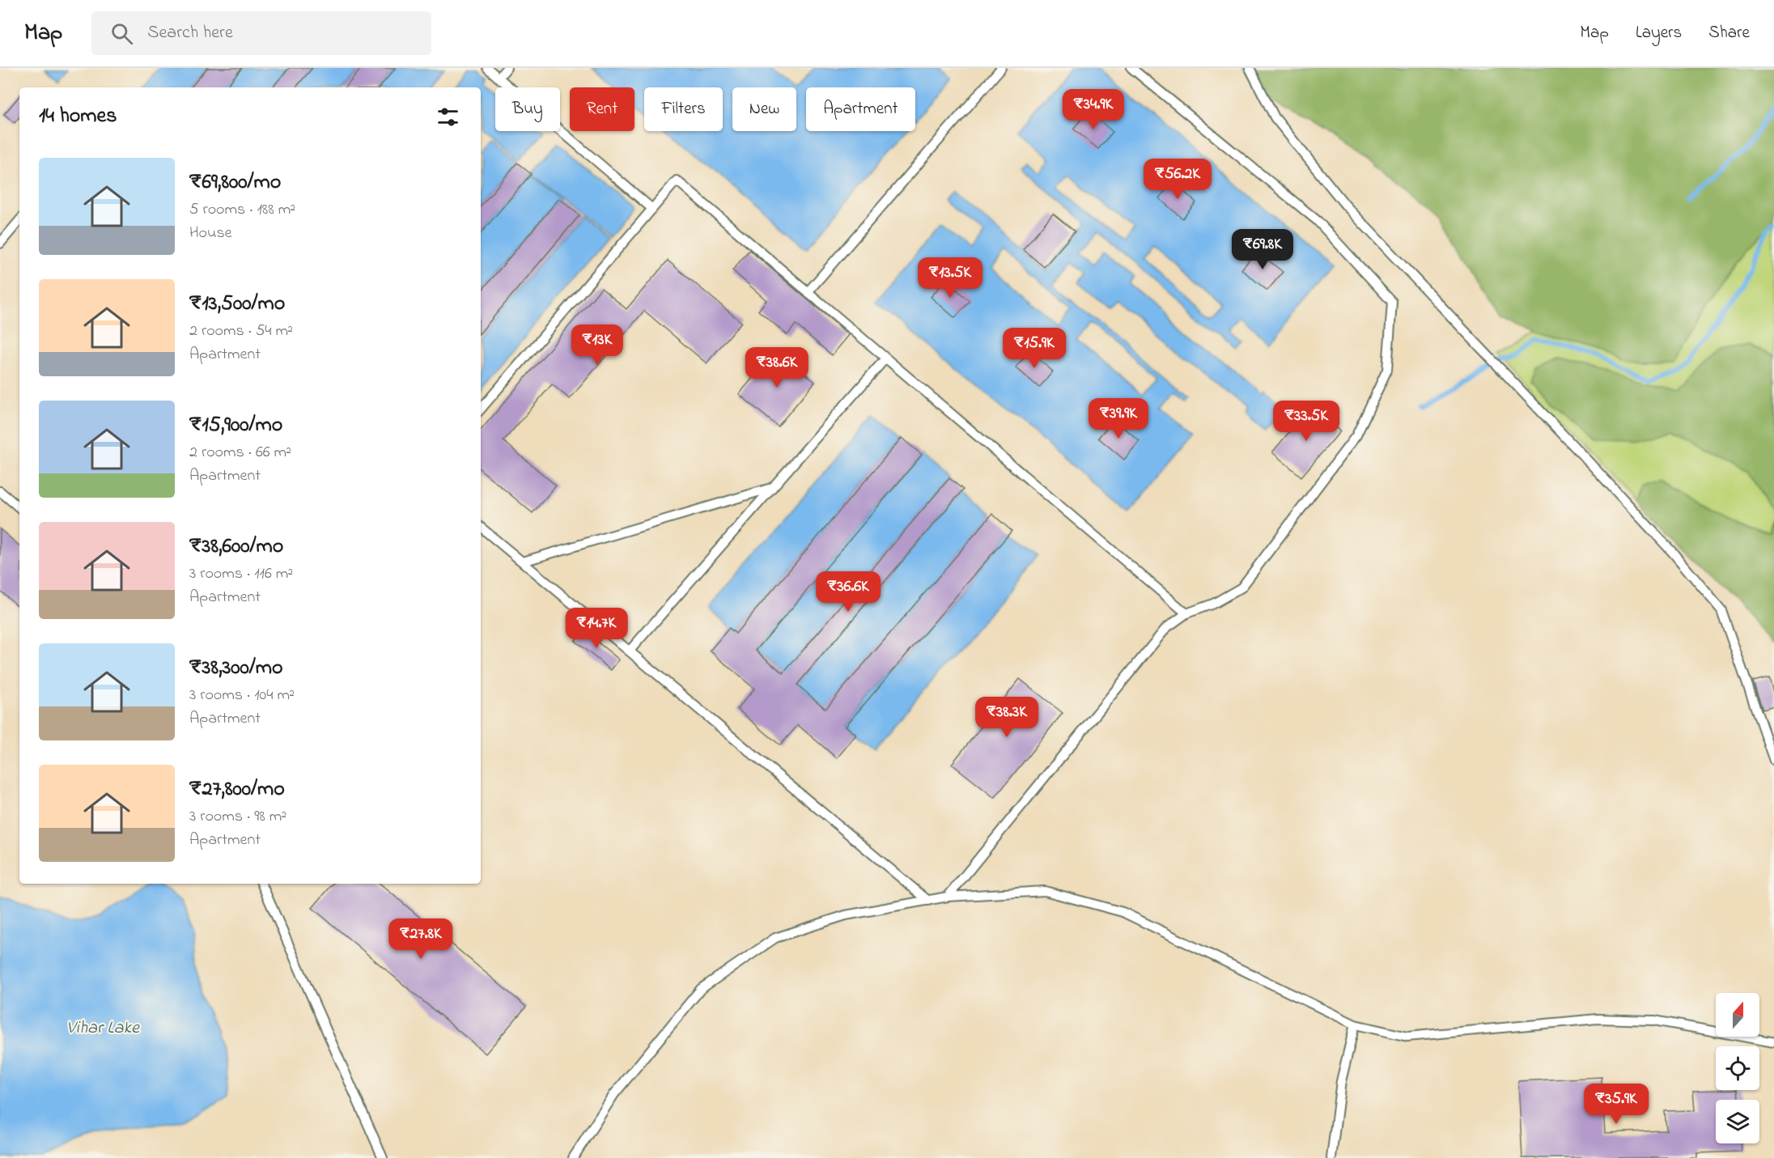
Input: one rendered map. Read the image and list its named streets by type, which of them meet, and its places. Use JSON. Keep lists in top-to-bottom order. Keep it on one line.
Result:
{"water":["Vihar Lake"],"north":"top","page":{"header":"Map","search":"Search here","nav":["Map","Layers","Share"],"chip":["Buy","Rent","Filters","New","Apartment"],"heading":"14 homes","price":["₹34.9K","₹56.2K","₹69.8K","₹13.5K","₹13K","₹15.9K","₹38.6K","₹39.9K","₹33.5K","₹36.6K","₹14.7K","₹38.3K","₹27.8K","₹35.9K"],"list":[{"name":"₹69,800/mo","note":"5 rooms · 188 m² · House"},{"name":"₹13,500/mo","note":"2 rooms · 54 m² · Apartment"},{"name":"₹15,900/mo","note":"2 rooms · 66 m² · Apartment"},{"name":"₹38,600/mo","note":"3 rooms · 116 m² · Apartment"},{"name":"₹38,300/mo","note":"3 rooms · 104 m² · Apartment"},{"name":"₹27,800/mo","note":"3 rooms · 98 m² · Apartment"}]}}
